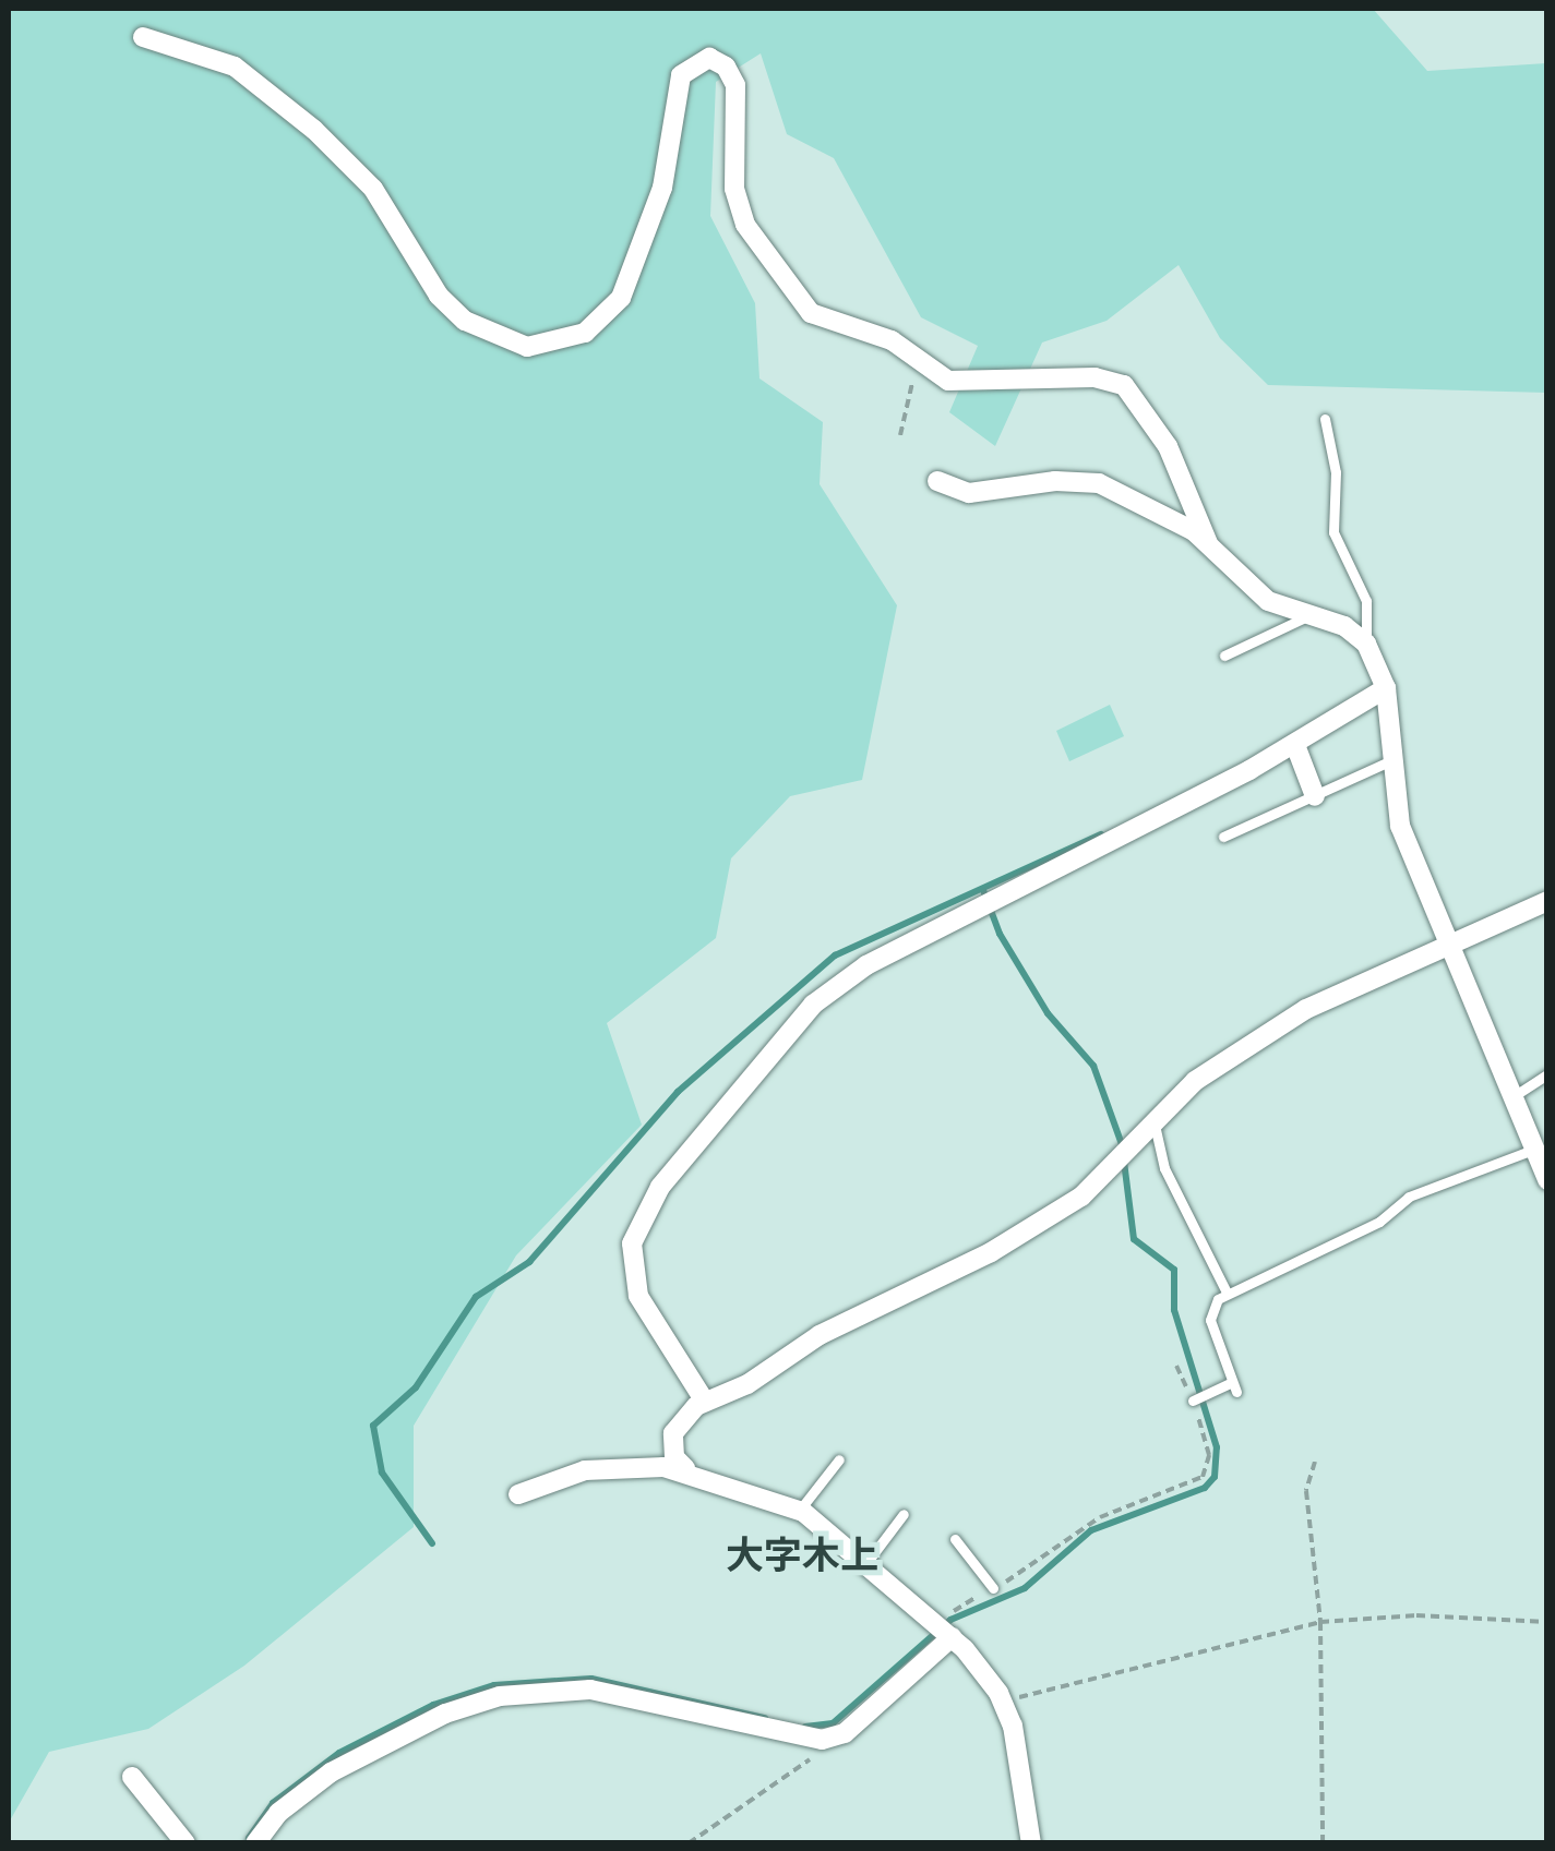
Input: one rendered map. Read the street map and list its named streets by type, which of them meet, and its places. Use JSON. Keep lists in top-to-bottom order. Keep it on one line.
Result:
{"districts":["大字木上"]}
